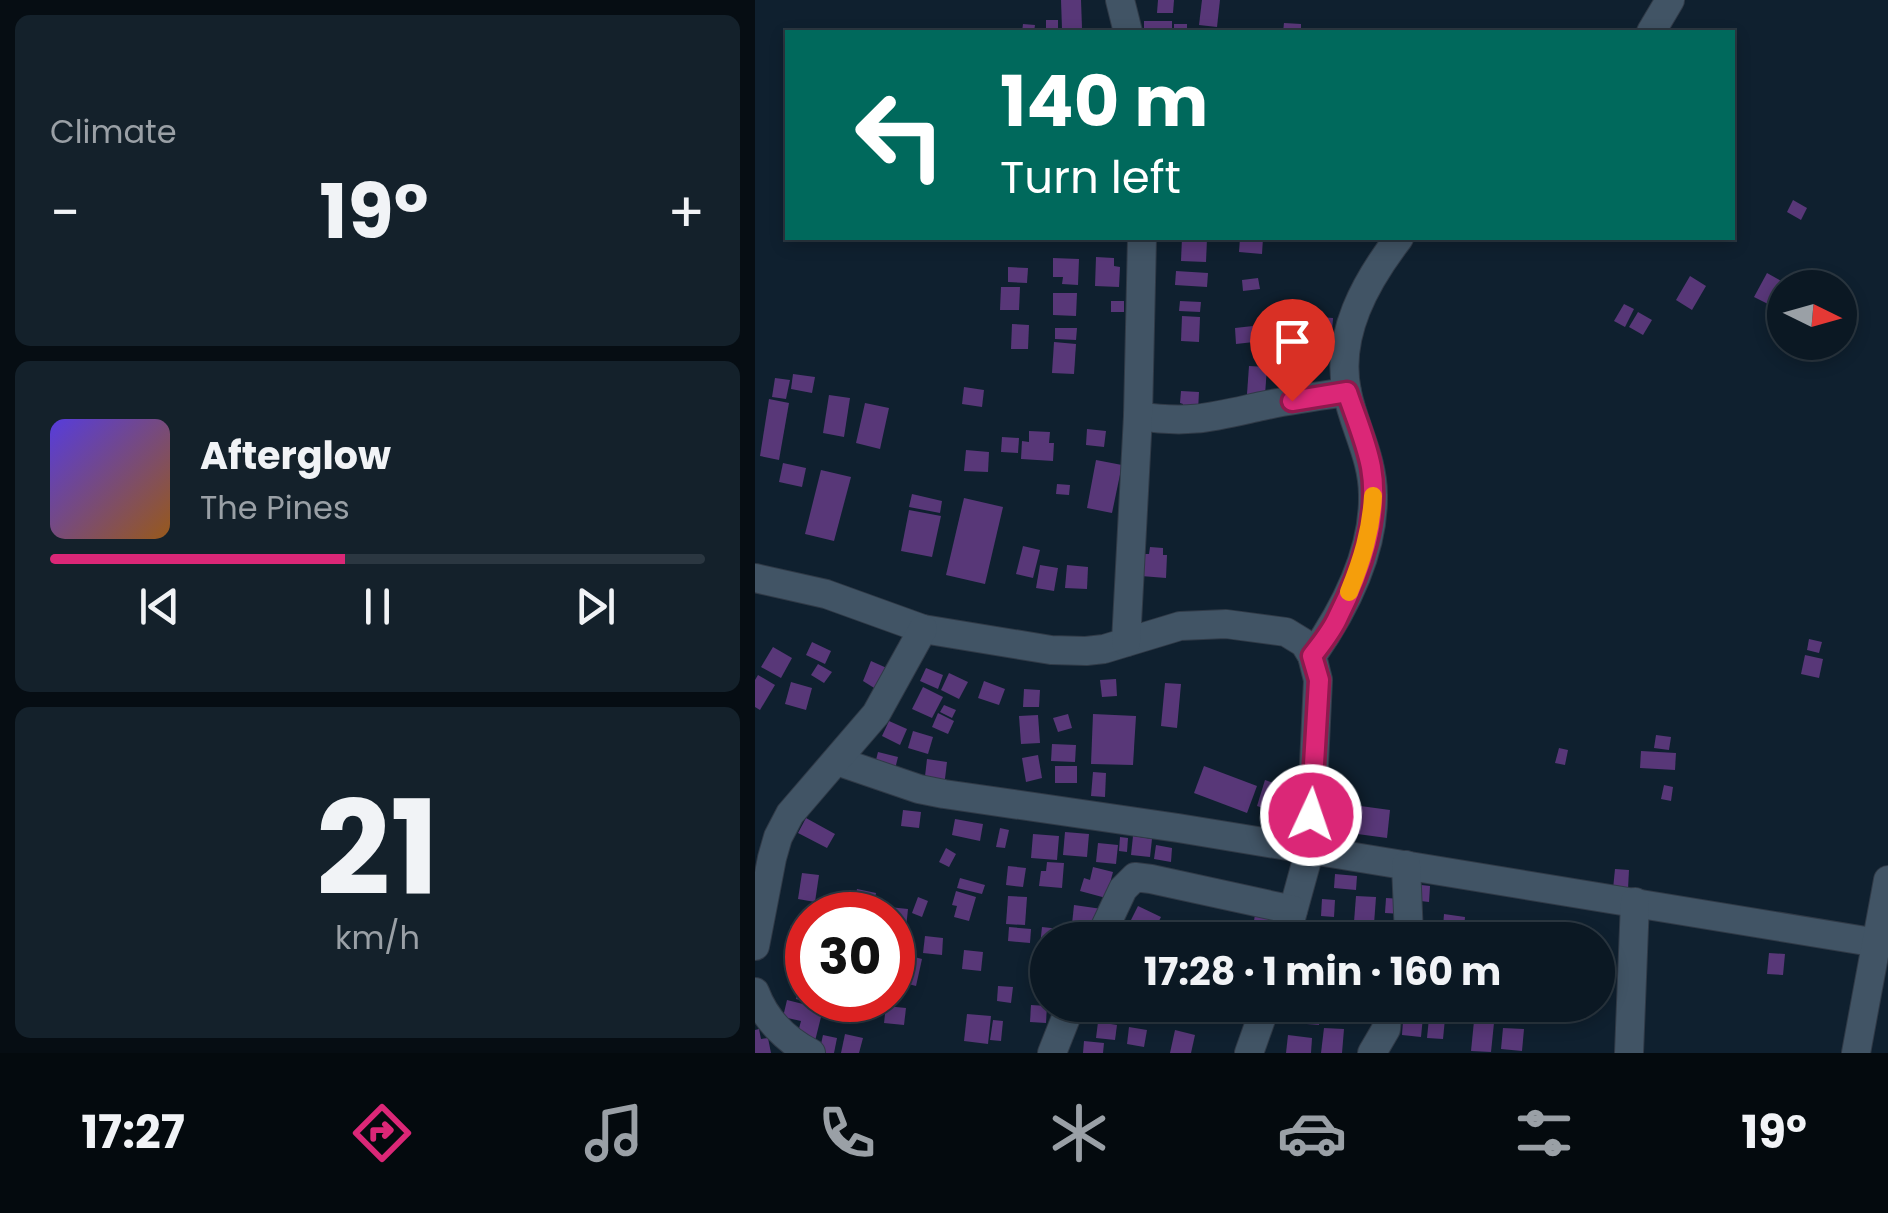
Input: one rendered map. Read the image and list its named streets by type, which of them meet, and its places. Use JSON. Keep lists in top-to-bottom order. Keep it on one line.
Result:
{"north":"right","page":{"tile":["Climate",["21","km/h"]],"turn":["140 m","Turn left"],"heat":["−","19°","+"],"song":["Afterglow","The Pines"],"limit":"30","trip":"17:28 · 1 min · 160 m","tabs":["17:27","19°"]}}
